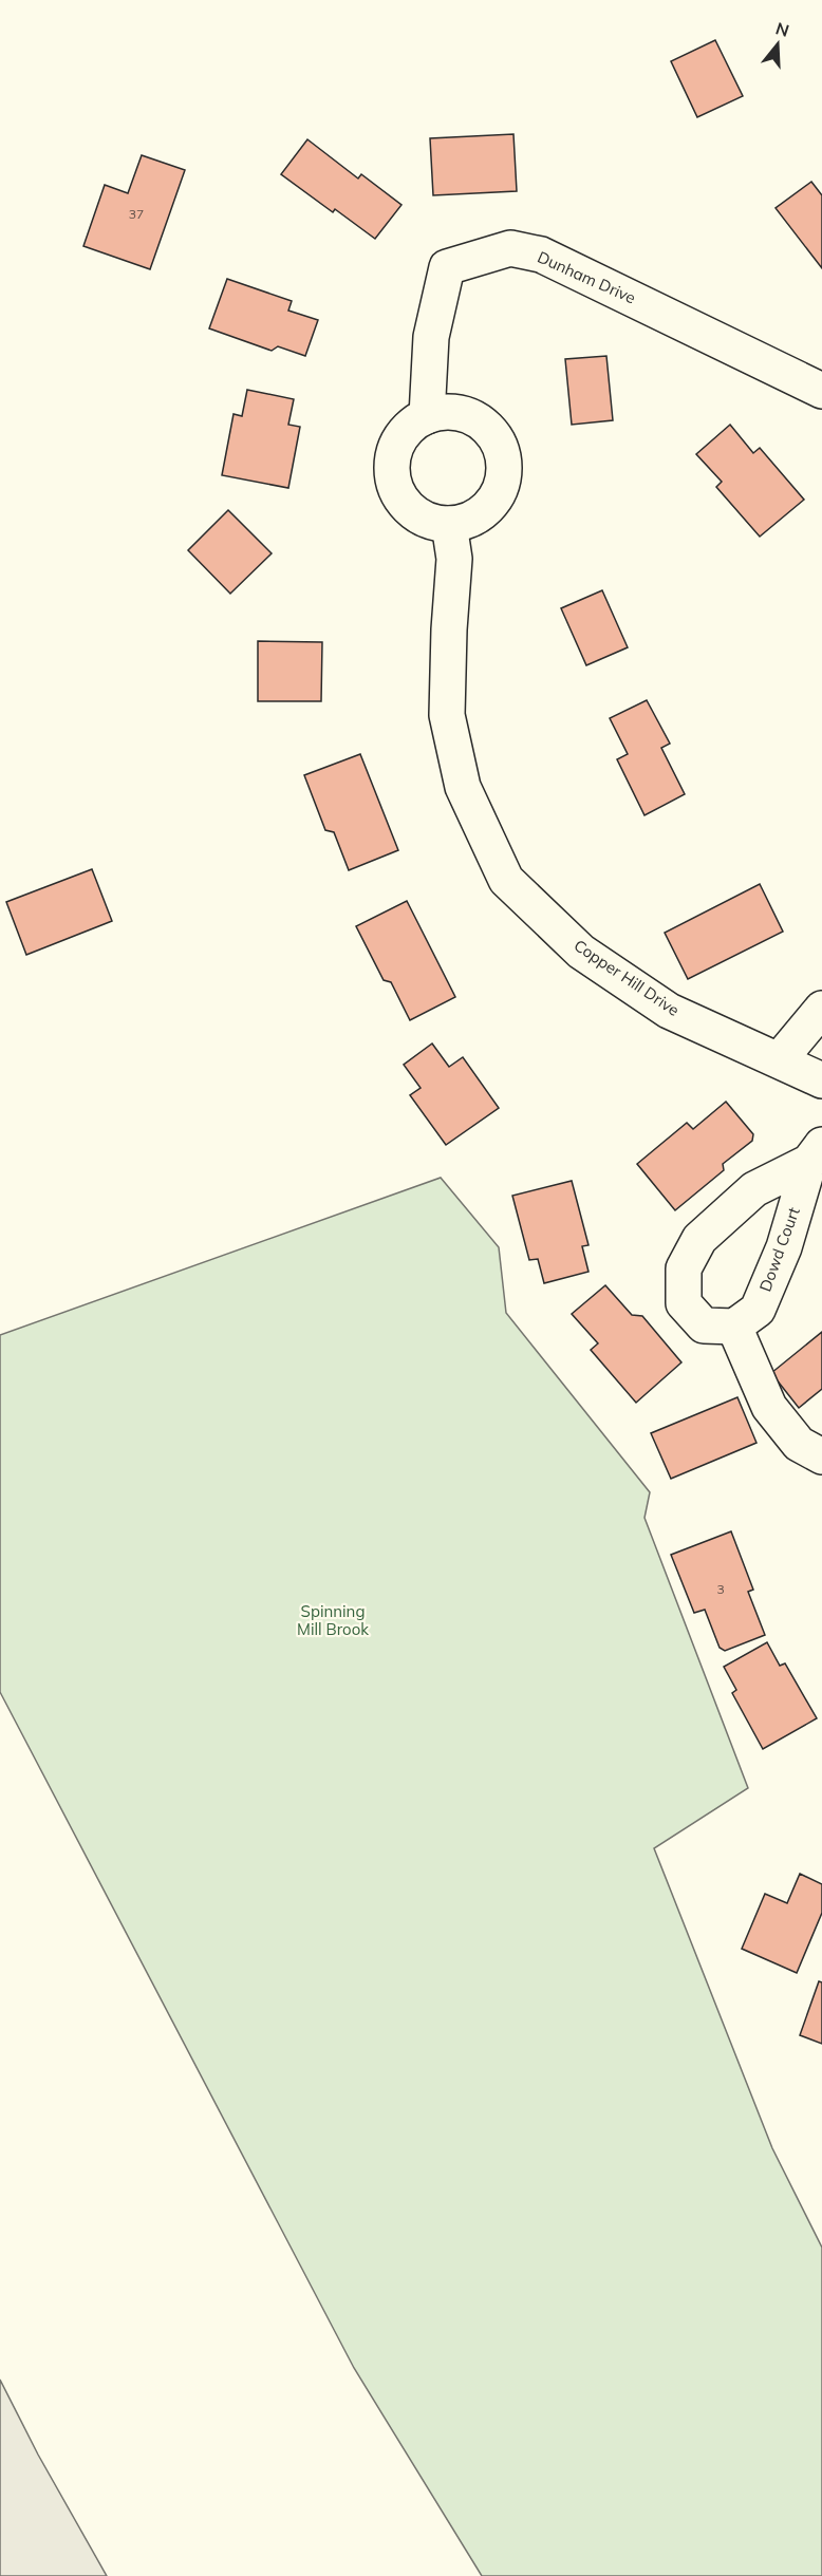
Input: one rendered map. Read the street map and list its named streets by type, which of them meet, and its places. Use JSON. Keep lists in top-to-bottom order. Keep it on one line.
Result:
{"streets":{"street":["Dunham Drive","Copper Hill Drive","Dowd Court"]},"crossings":[["Dunham Drive","Copper Hill Drive"]],"parks":["Spinning Mill Brook"],"house_numbers":["37","3"],"north":"top"}
